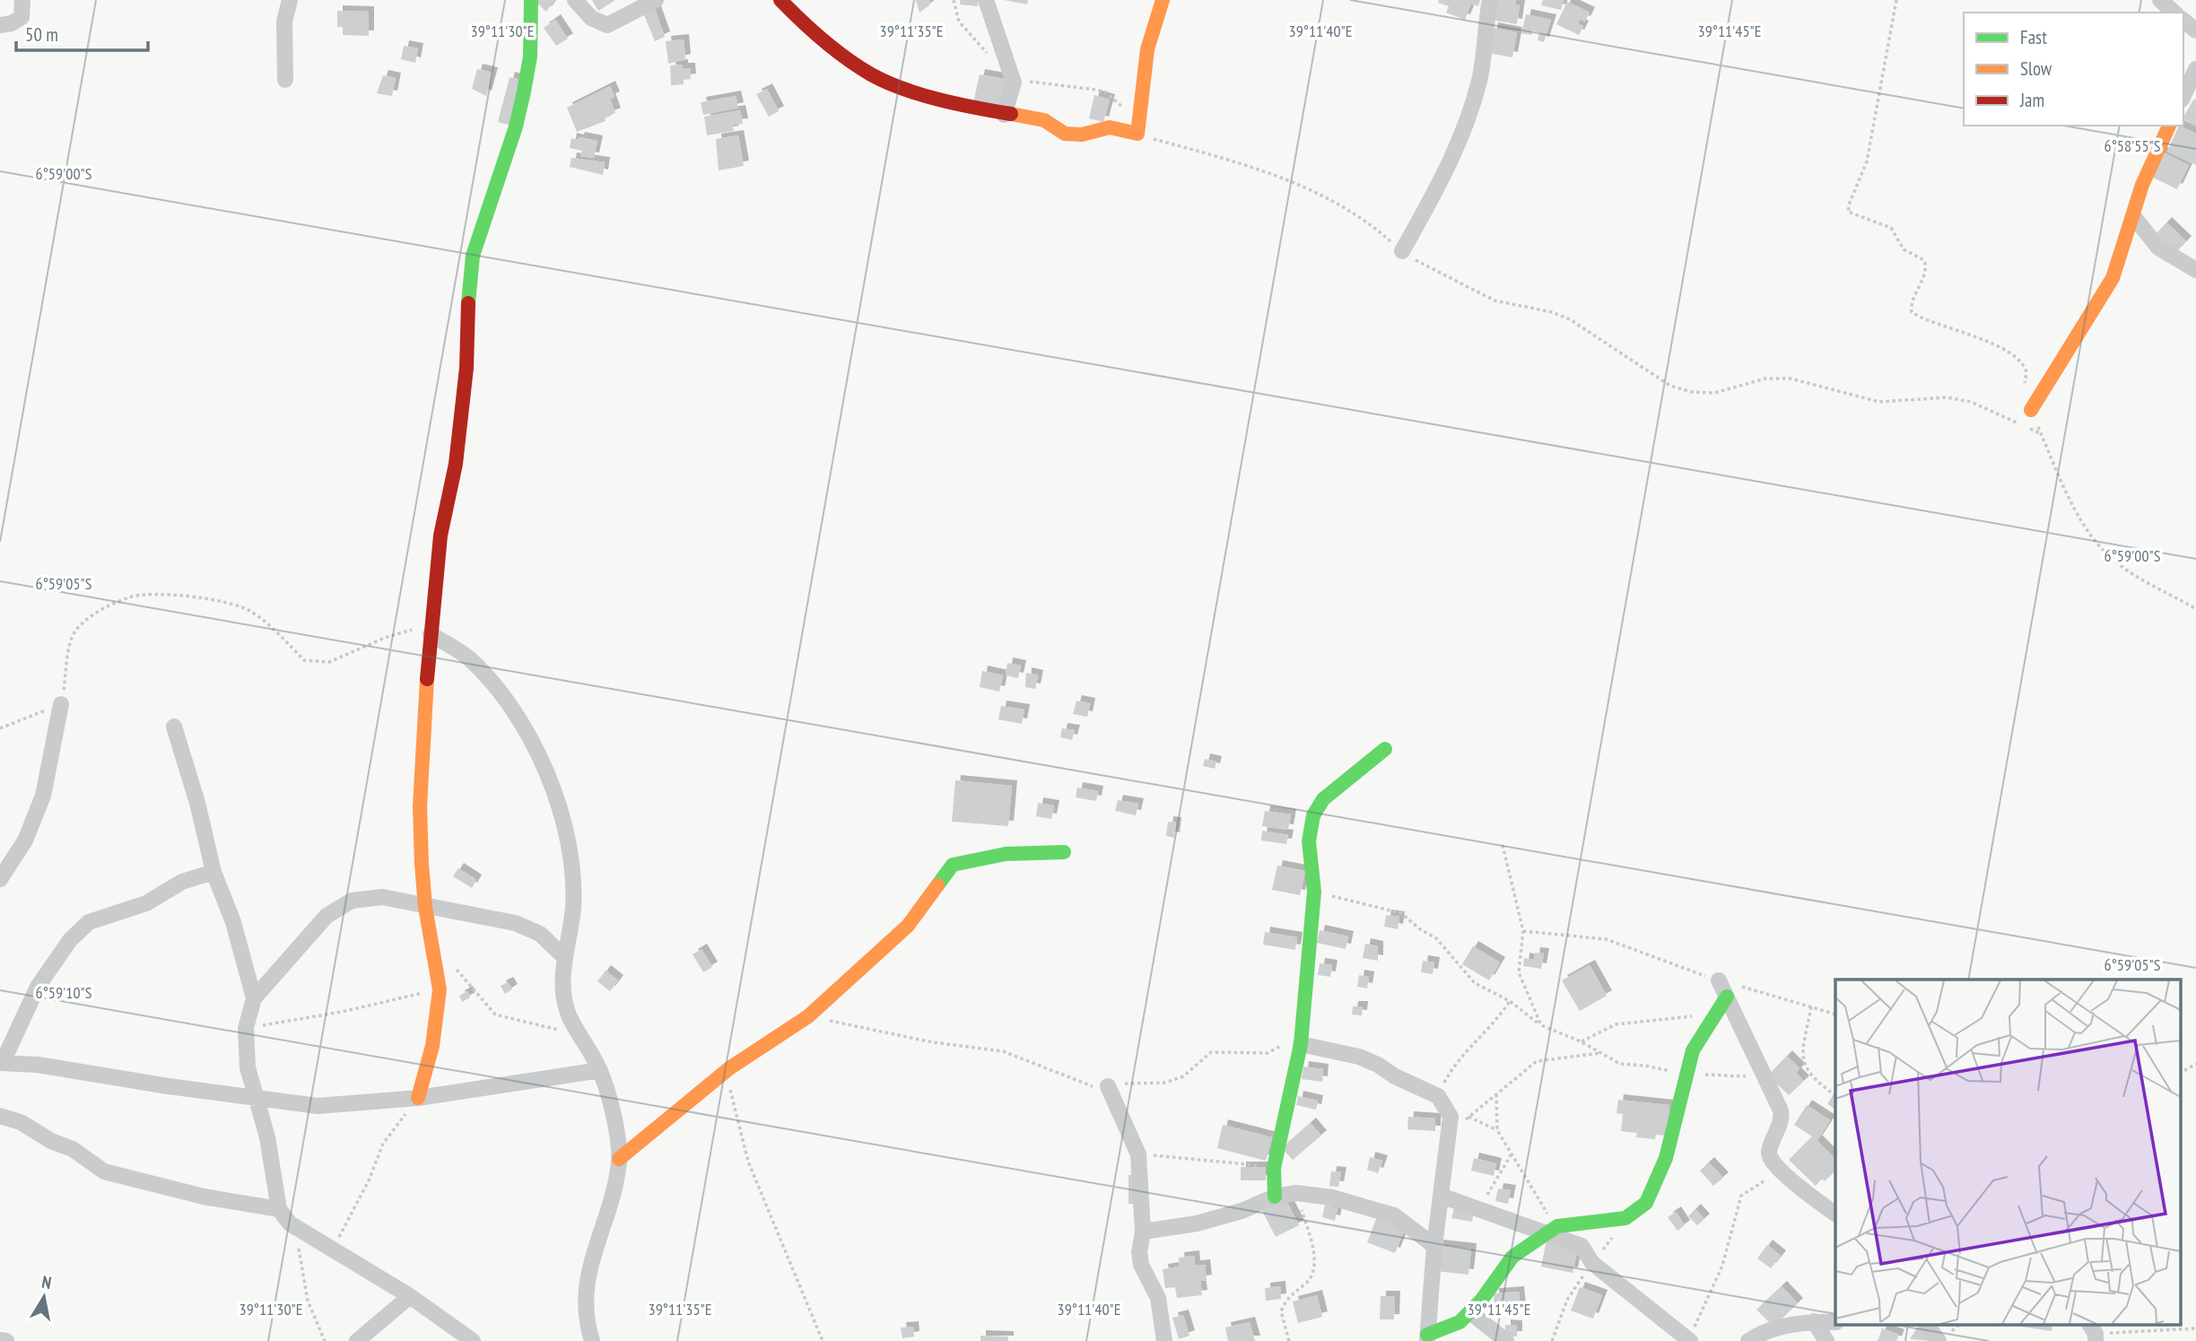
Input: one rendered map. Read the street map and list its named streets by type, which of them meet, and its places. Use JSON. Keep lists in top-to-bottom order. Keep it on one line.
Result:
{"legend":["Fast","Slow","Jam"],"scale_bar":"50 m","north":"top","coordinates":["39°11'30\"E","39°11'35\"E","39°11'40\"E","39°11'45\"E","6°58'55\"S","6°59'00\"S","6°59'05\"S","6°59'10\"S"]}
